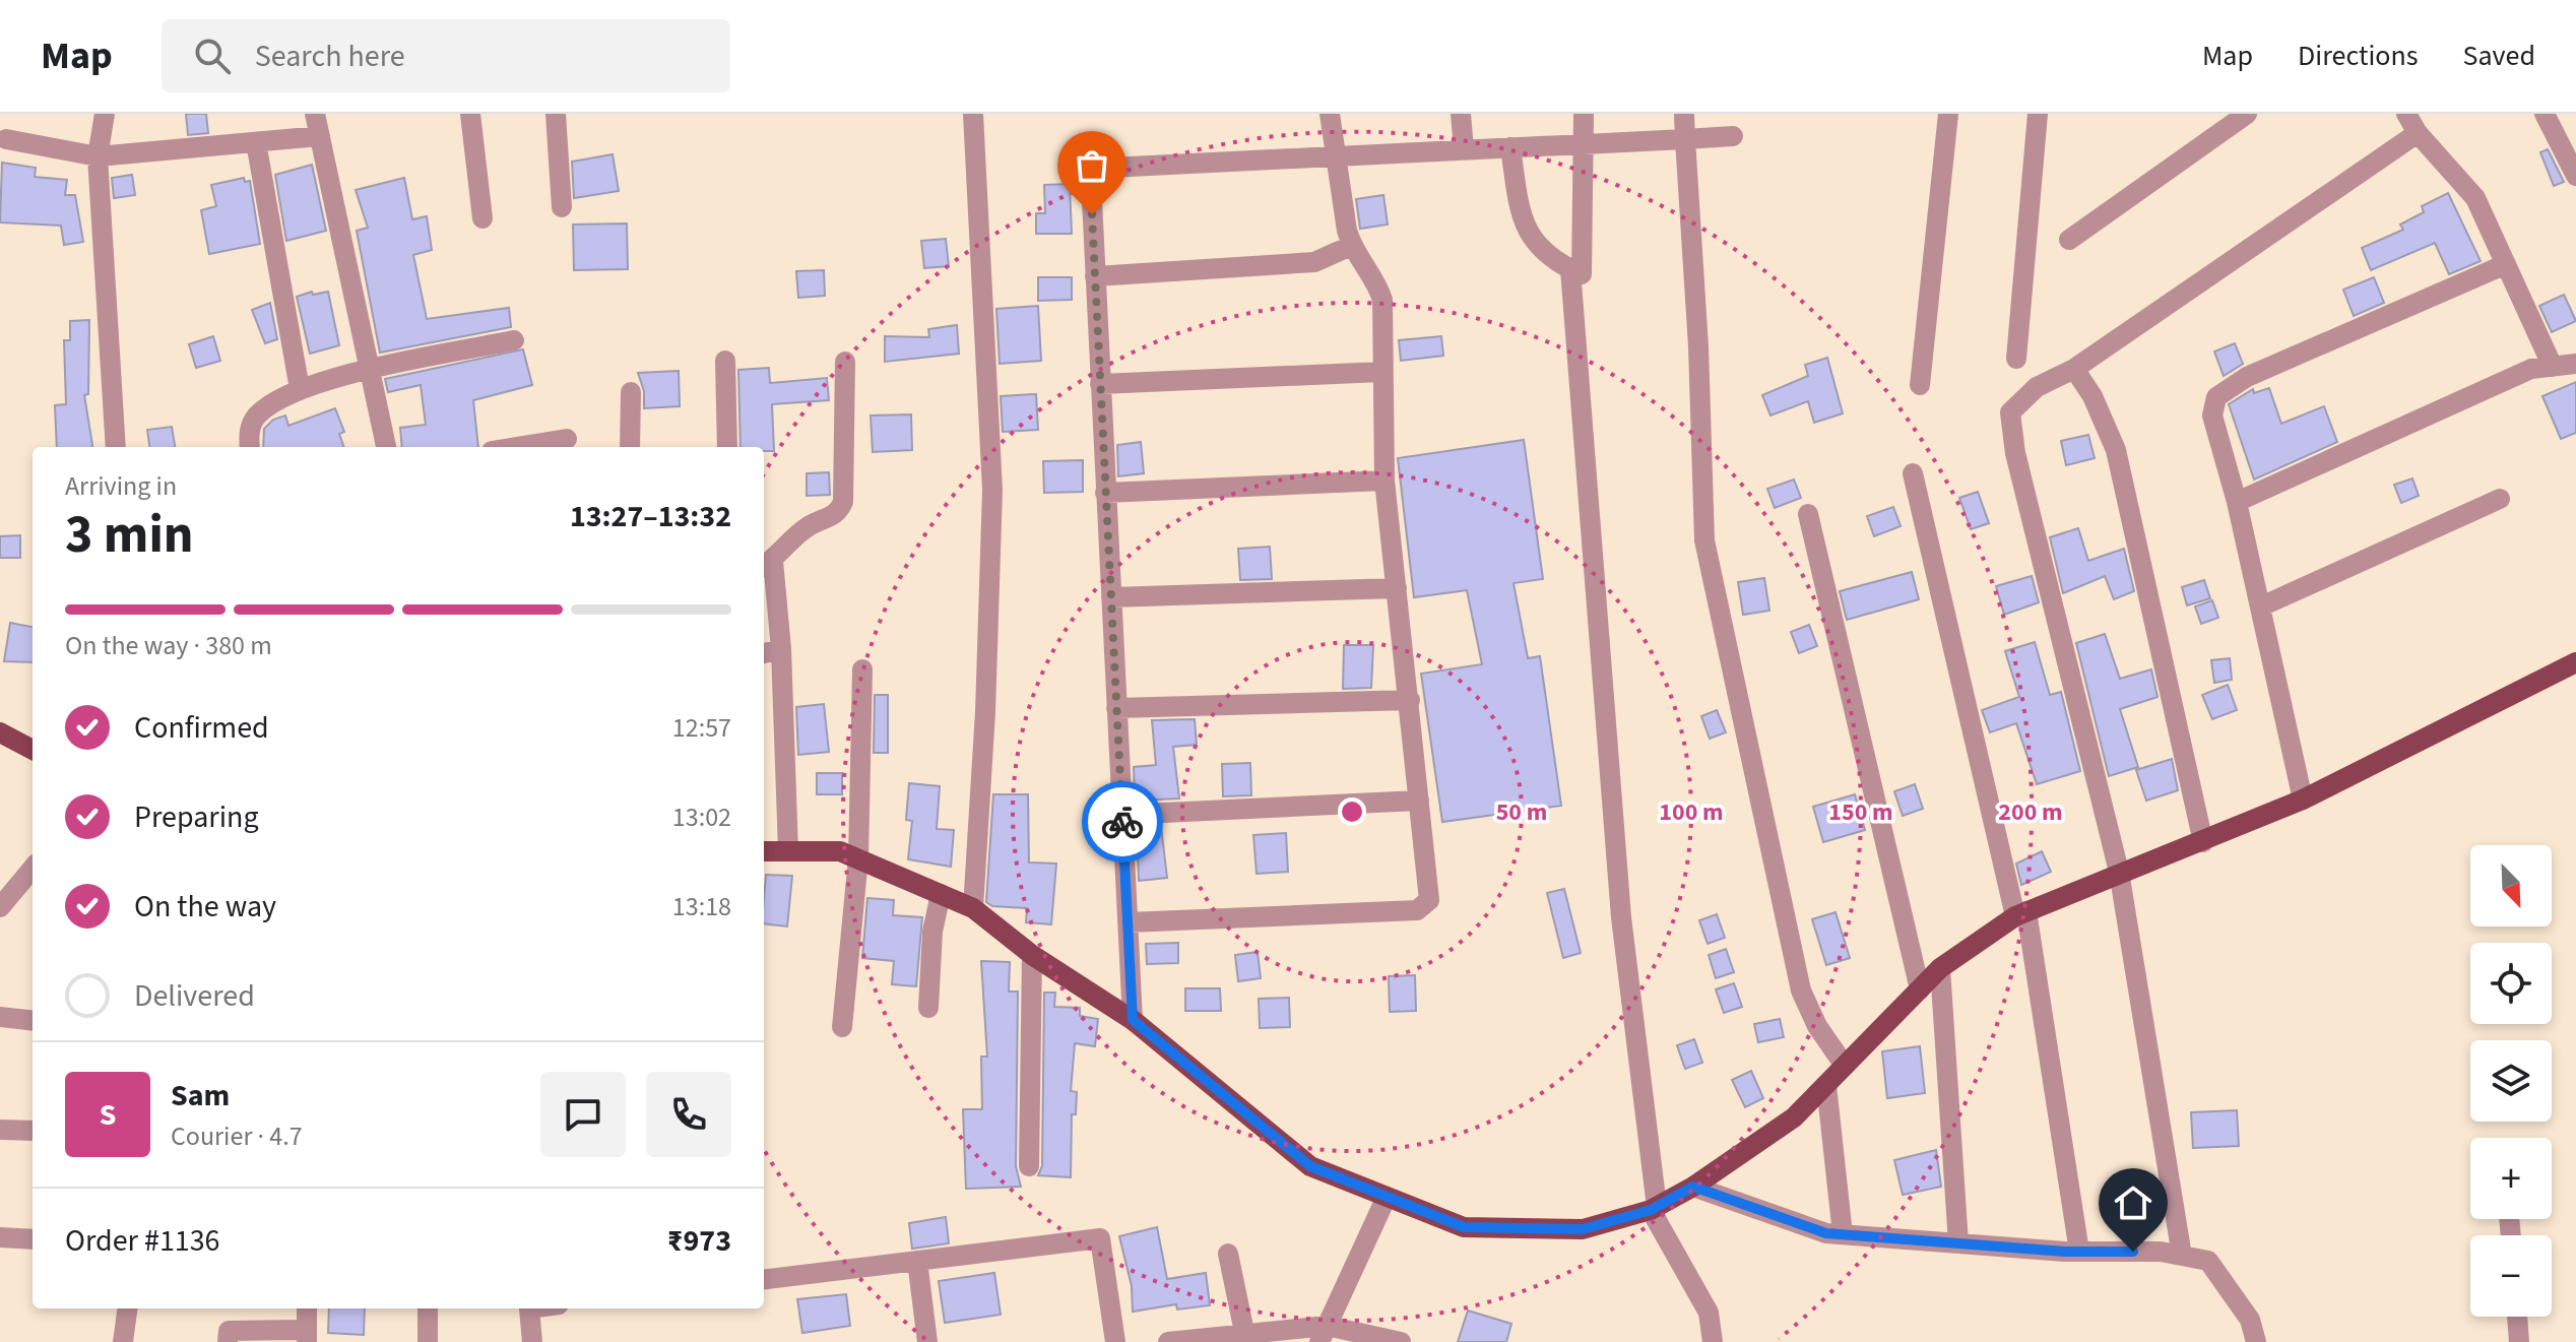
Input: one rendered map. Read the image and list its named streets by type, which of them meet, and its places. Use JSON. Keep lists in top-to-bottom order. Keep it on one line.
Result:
{"north":"bottom right","page":{"header":"Map","search":"Search here","nav":["Map","Directions","Saved"],"heading":["3 min","Arriving in","13:27–13:32"],"panel":["Sam","Courier · 4.7","Order #1136","₹973"],"bar":"On the way · 380 m","list":[["Confirmed","12:57"],["Preparing","13:02"],["On the way","13:18"],"Delivered"],"map_buttons":["+","−"],"round":"S"},"rings":["50 m","100 m","150 m","200 m"]}
